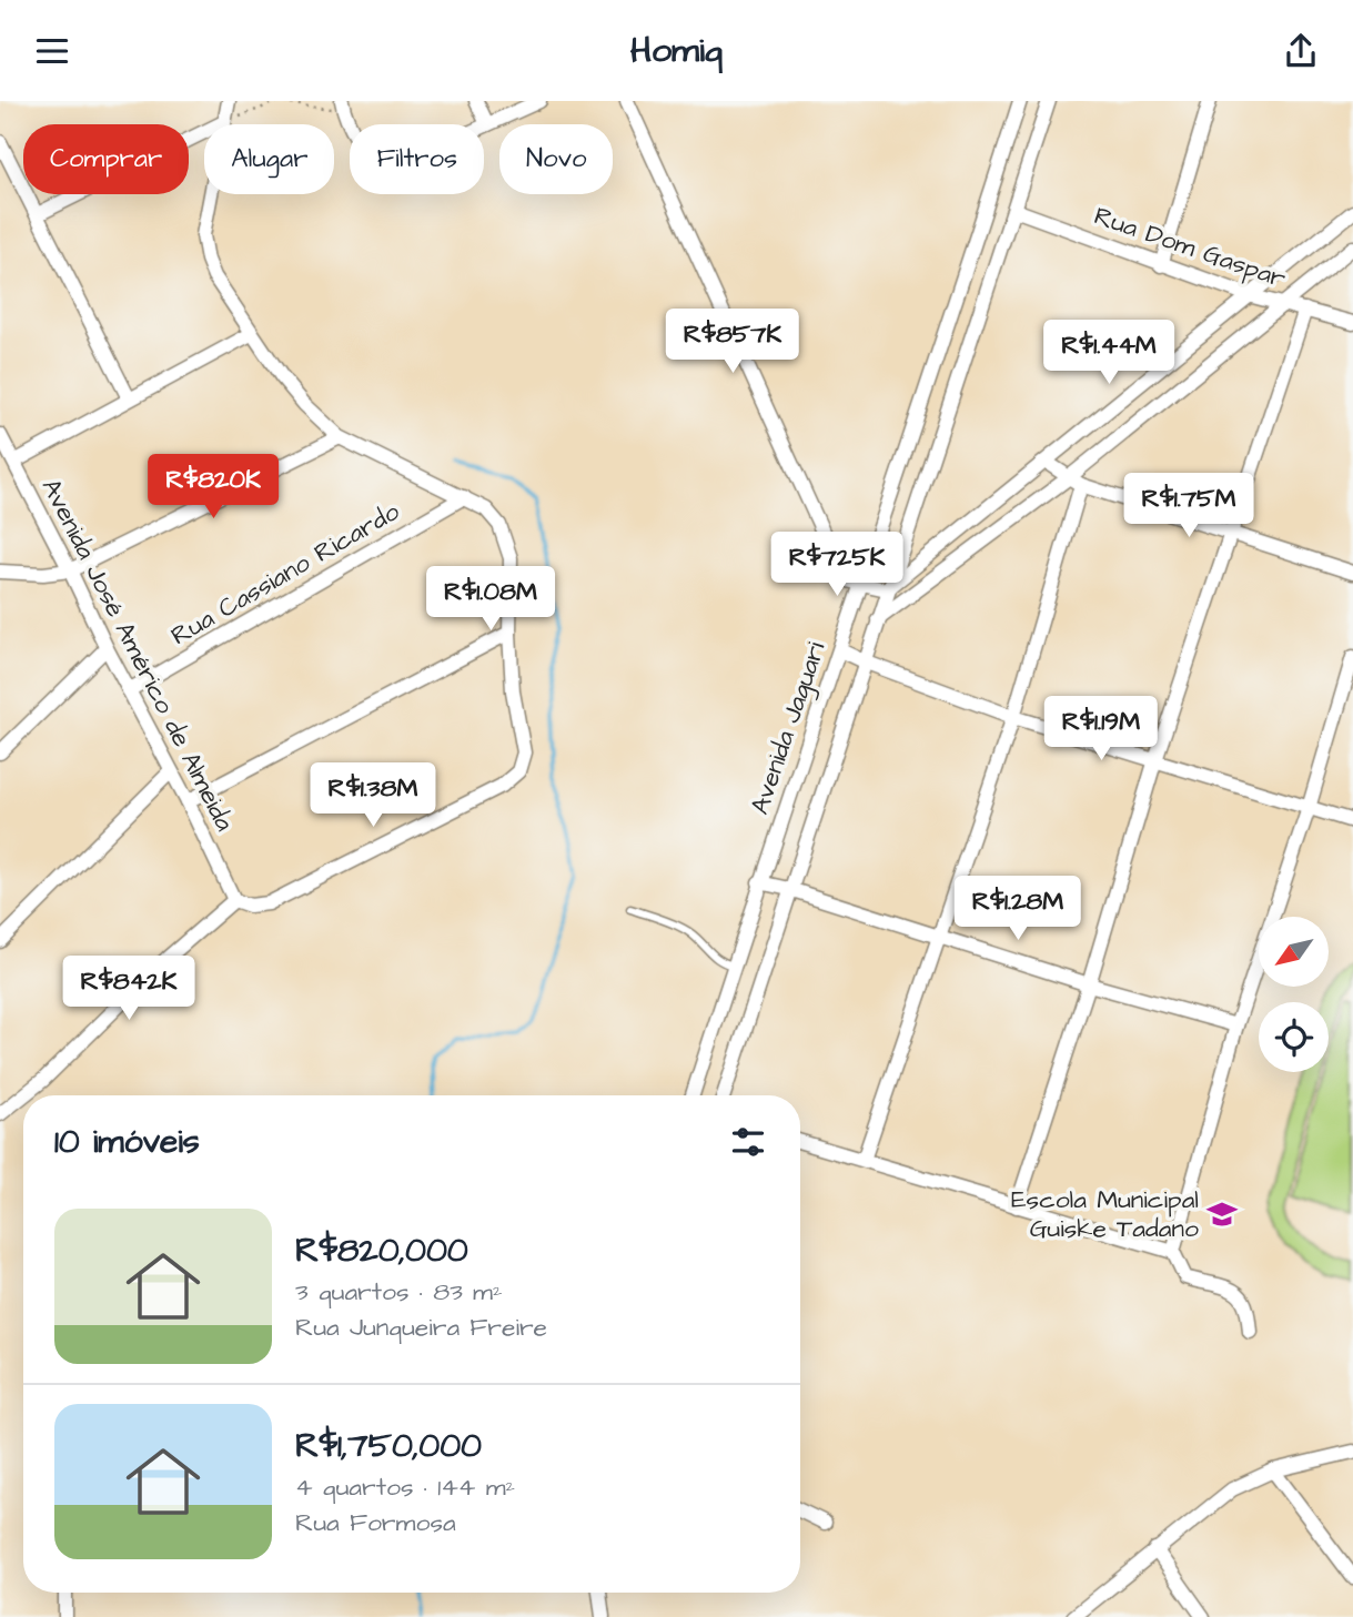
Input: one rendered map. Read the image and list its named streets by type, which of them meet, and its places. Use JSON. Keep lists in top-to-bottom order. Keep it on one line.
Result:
{"streets":{"street":["Rua Dom Gaspar","Rua Cassiano Ricardo","Avenida José Américo de Almeida","Avenida Jaguari"]},"crossings":[["Rua Dom Gaspar","Avenida Jaguari"],["Rua Cassiano Ricardo","Avenida José Américo de Almeida"]],"places":{"school or university":["Escola Municipal Guiske Tadano"]},"north":"bottom left","page":{"header":"Homiq","chip":["Comprar","Alugar","Filtros","Novo"],"price":["R$857K","R$1.44M","R$820K","R$1.75M","R$725K","R$1.08M","R$1.19M","R$1.38M","R$1.28M","R$842K"],"heading":"10 imóveis","list":[{"name":"R$820,000","note":"3 quartos · 83 m² · Rua Junqueira Freire"},{"name":"R$1,750,000","note":"4 quartos · 144 m² · Rua Formosa"}]}}
